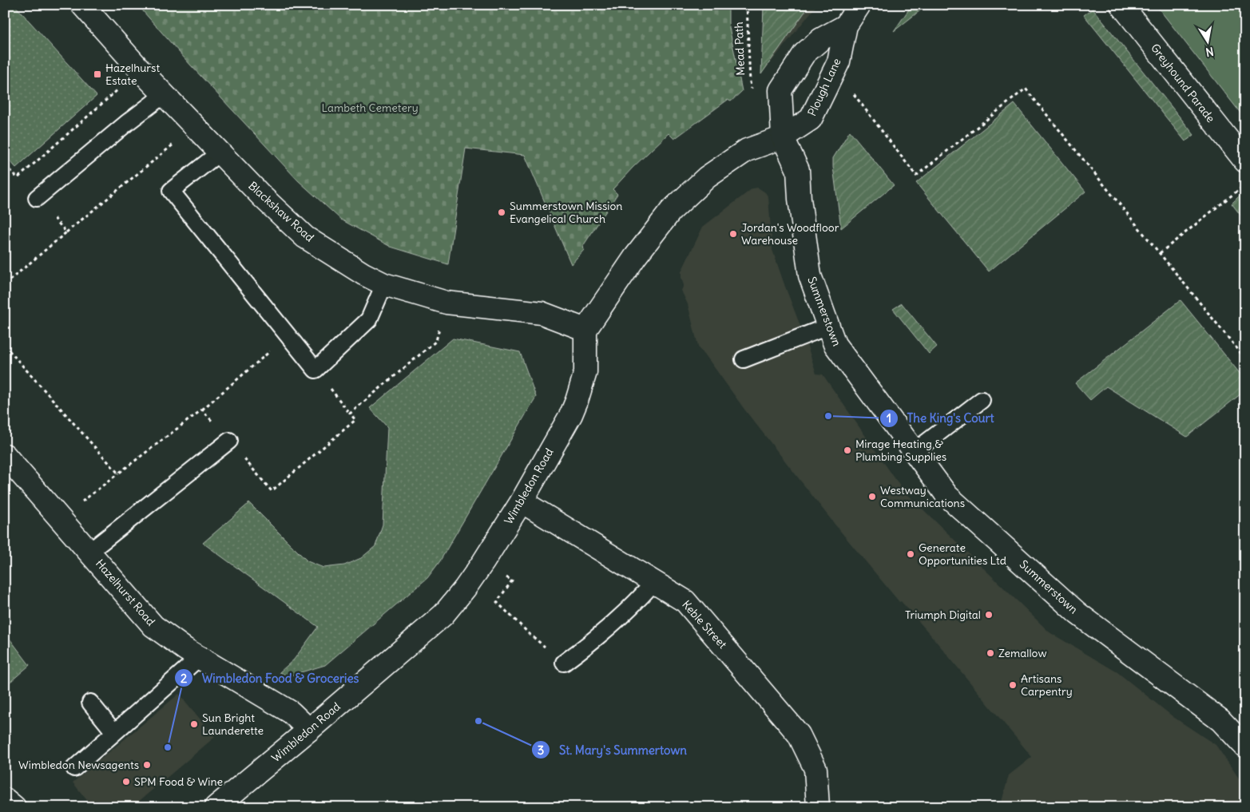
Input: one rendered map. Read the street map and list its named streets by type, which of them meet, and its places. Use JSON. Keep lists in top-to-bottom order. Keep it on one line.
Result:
{"streets":{"street":["Greyhound Parade","Plough Lane","Blackshaw Road","Summerstown","Wimbledon Road","Hazelhurst Road","Keble Street"],"path":["Mead Path"]},"crossings":[["Plough Lane","Summerstown"],["Blackshaw Road","Wimbledon Road"],["Wimbledon Road","Hazelhurst Road"],["Wimbledon Road","Keble Street"]],"parks":["Lambeth Cemetery"],"places":{"transit":["Hazelhurst Estate"],"other":["Summerstown Mission Evangelical Church","Jordan's Woodfloor Warehouse","The King's Court","Mirage Heating & Plumbing Supplies","Westway Communications","Generate Opportunities Ltd","Triumph Digital","Zemallow","Artisans Carpentry","St. Mary's Summertown","Sun Bright Launderette","Wimbledon Food & Groceries","Wimbledon Newsagents","SPM Food & Wine"]},"north":"bottom"}
